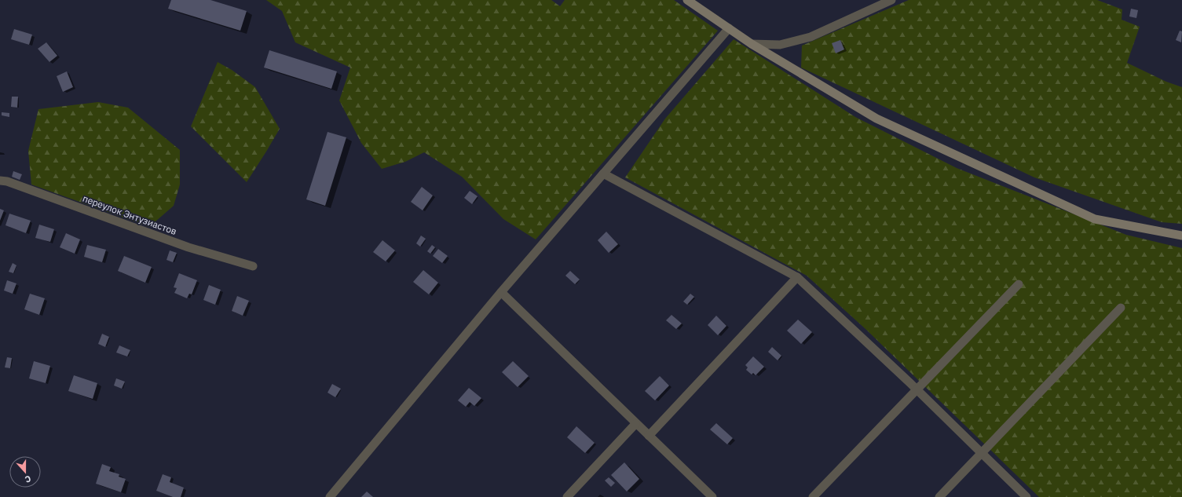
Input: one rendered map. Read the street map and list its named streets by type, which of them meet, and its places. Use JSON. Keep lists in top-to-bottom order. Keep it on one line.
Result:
{"streets":{"street":["переулок Энтузиастов"]},"north":"bottom"}
